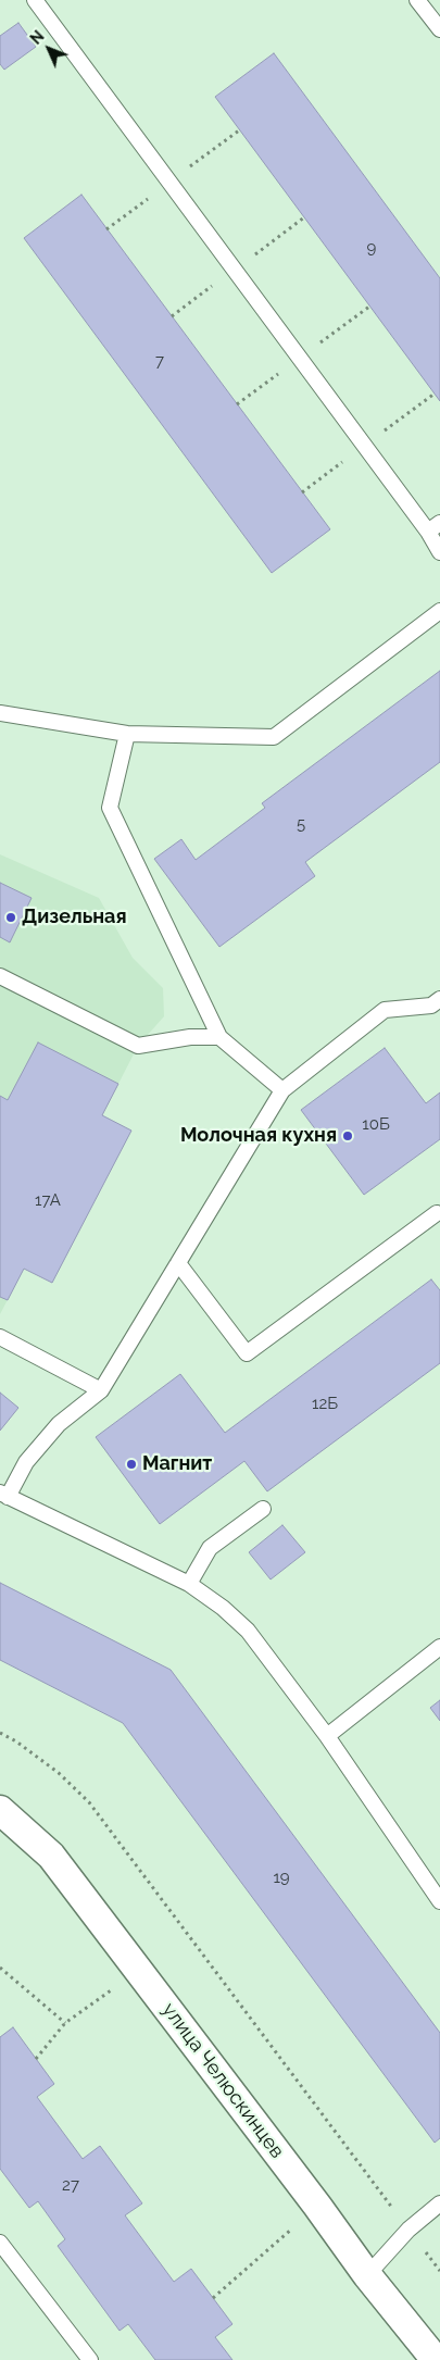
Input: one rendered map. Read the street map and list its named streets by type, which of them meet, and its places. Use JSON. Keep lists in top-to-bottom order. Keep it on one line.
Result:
{"streets":{"street":["улица Челюскинцев"]},"places":["Дизельная","Молочная кухня","Магнит"],"house_numbers":["9","7","5","10Б","17А","12Б","19","27"],"north":"top left"}
